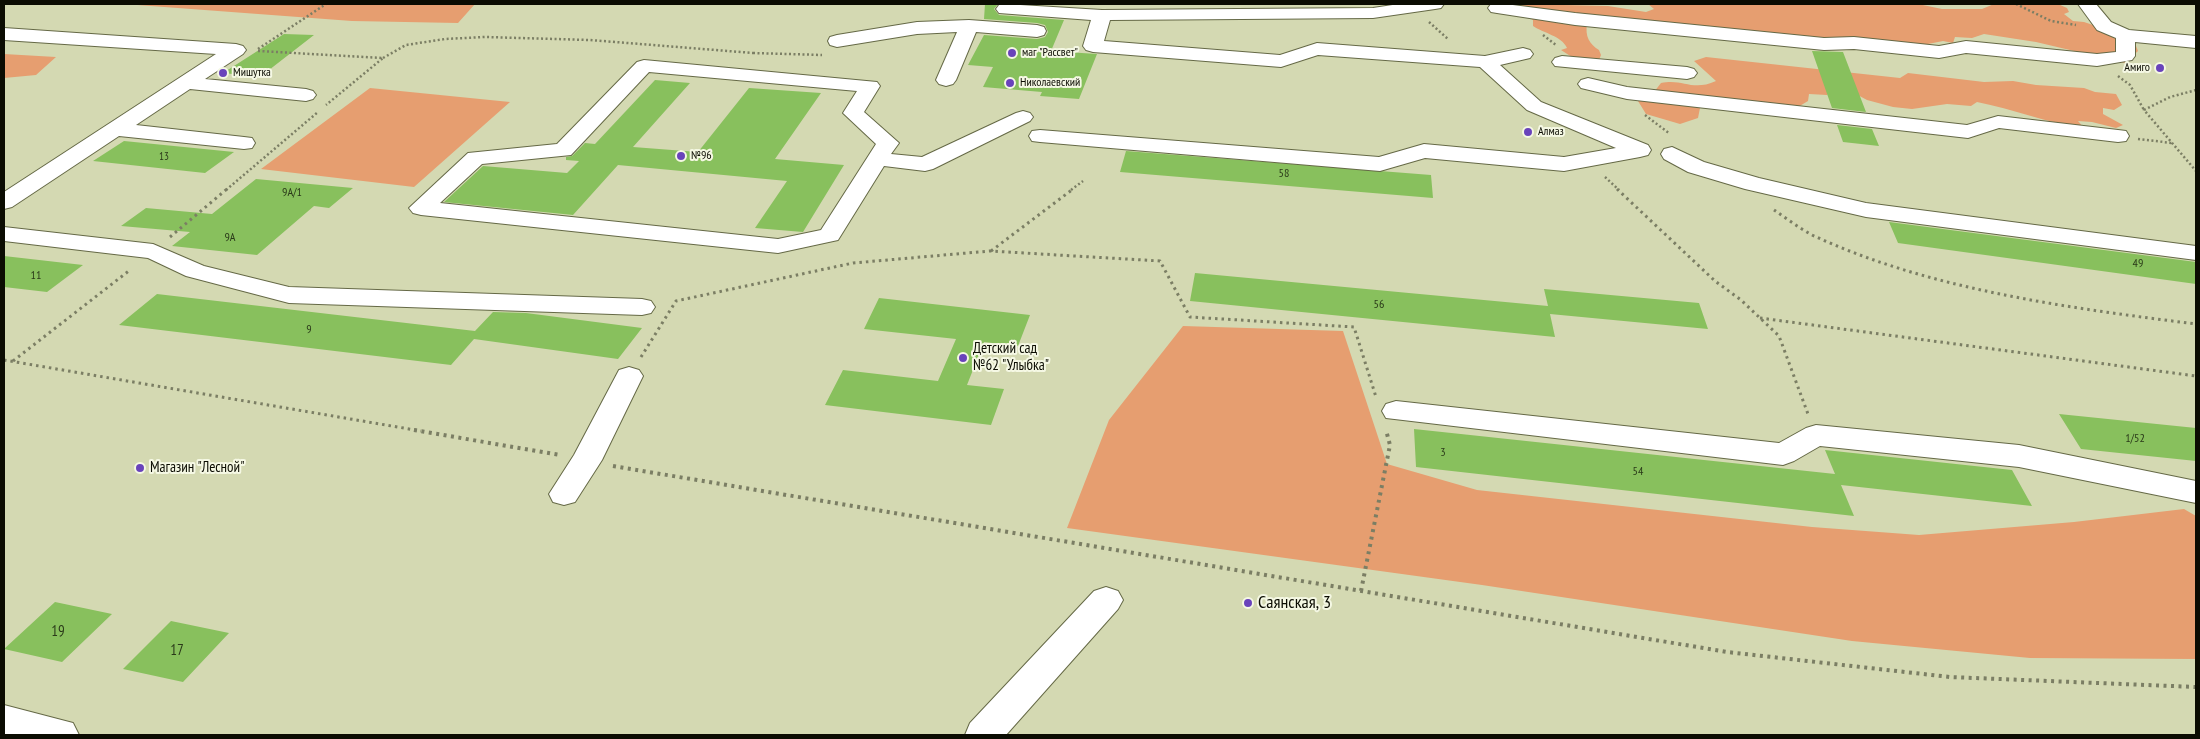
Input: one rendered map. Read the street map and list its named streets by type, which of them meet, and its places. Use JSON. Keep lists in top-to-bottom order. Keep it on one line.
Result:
{"places":["маг \"Рассвет\"","Амиго","Мишутка","Николаевский","Алмаз","№96","Детский сад №62 \"Улыбка\"","Магазин \"Лесной\"","Саянская, 3"],"house_numbers":["13","58","9А/1","9А","49","11","56","9","1/52","3","54","19","17"]}
